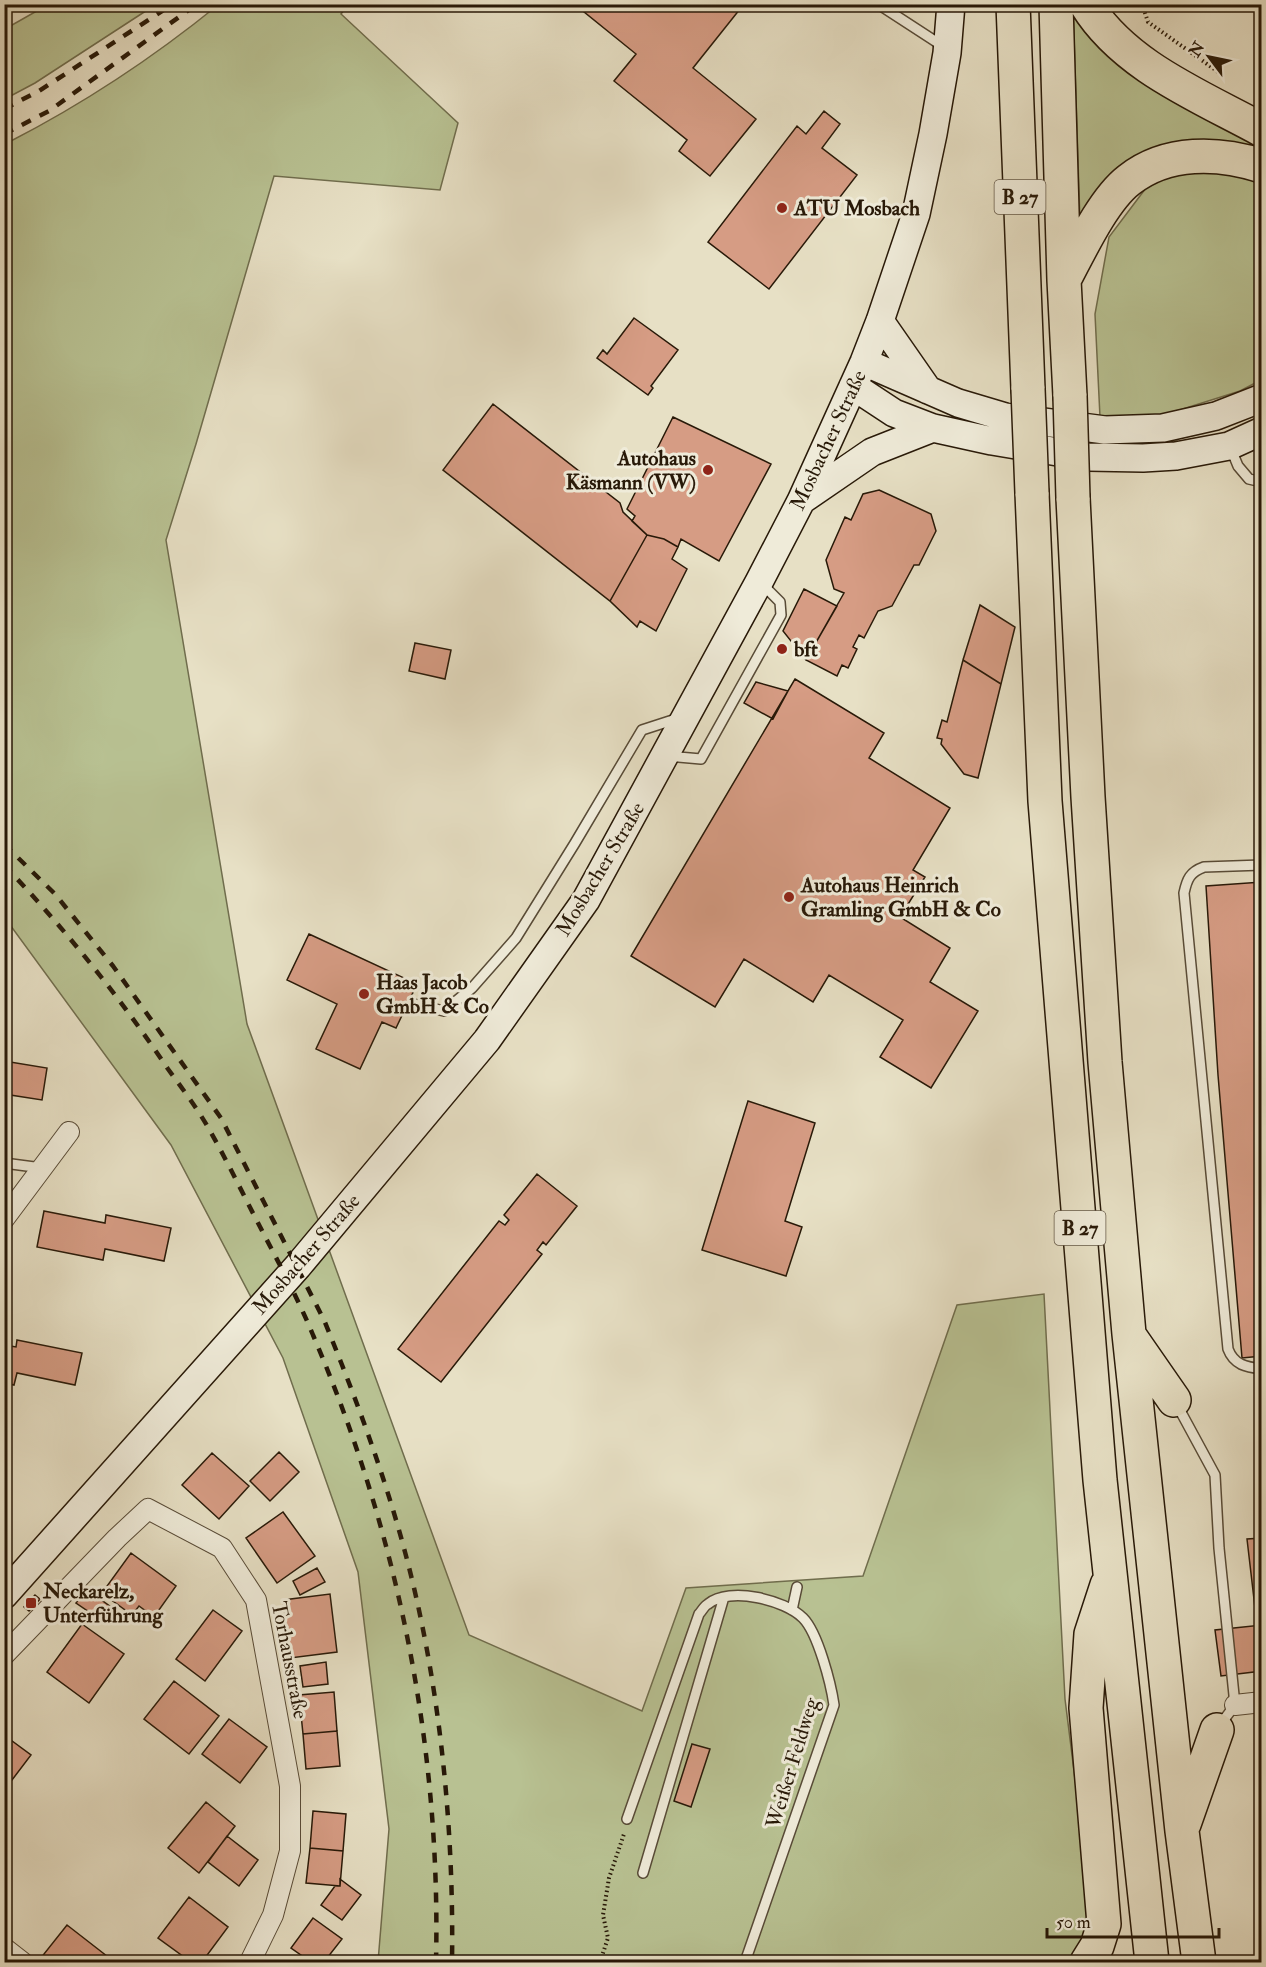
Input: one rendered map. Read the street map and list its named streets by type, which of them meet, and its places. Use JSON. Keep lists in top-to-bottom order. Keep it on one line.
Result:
{"streets":{"highway":["B 27"],"street":["Mosbacher Straße","Torhausstraße"],"lane":["Weißer Feldweg"]},"places":{"other":["ATU Mosbach","Autohaus Käsmann (VW)","bft","Autohaus Heinrich Gramling GmbH & Co","Haas Jacob GmbH & Co"],"transit":["Neckarelz, Unterführung"]},"scale_bar":"50 m","north":"top left"}
